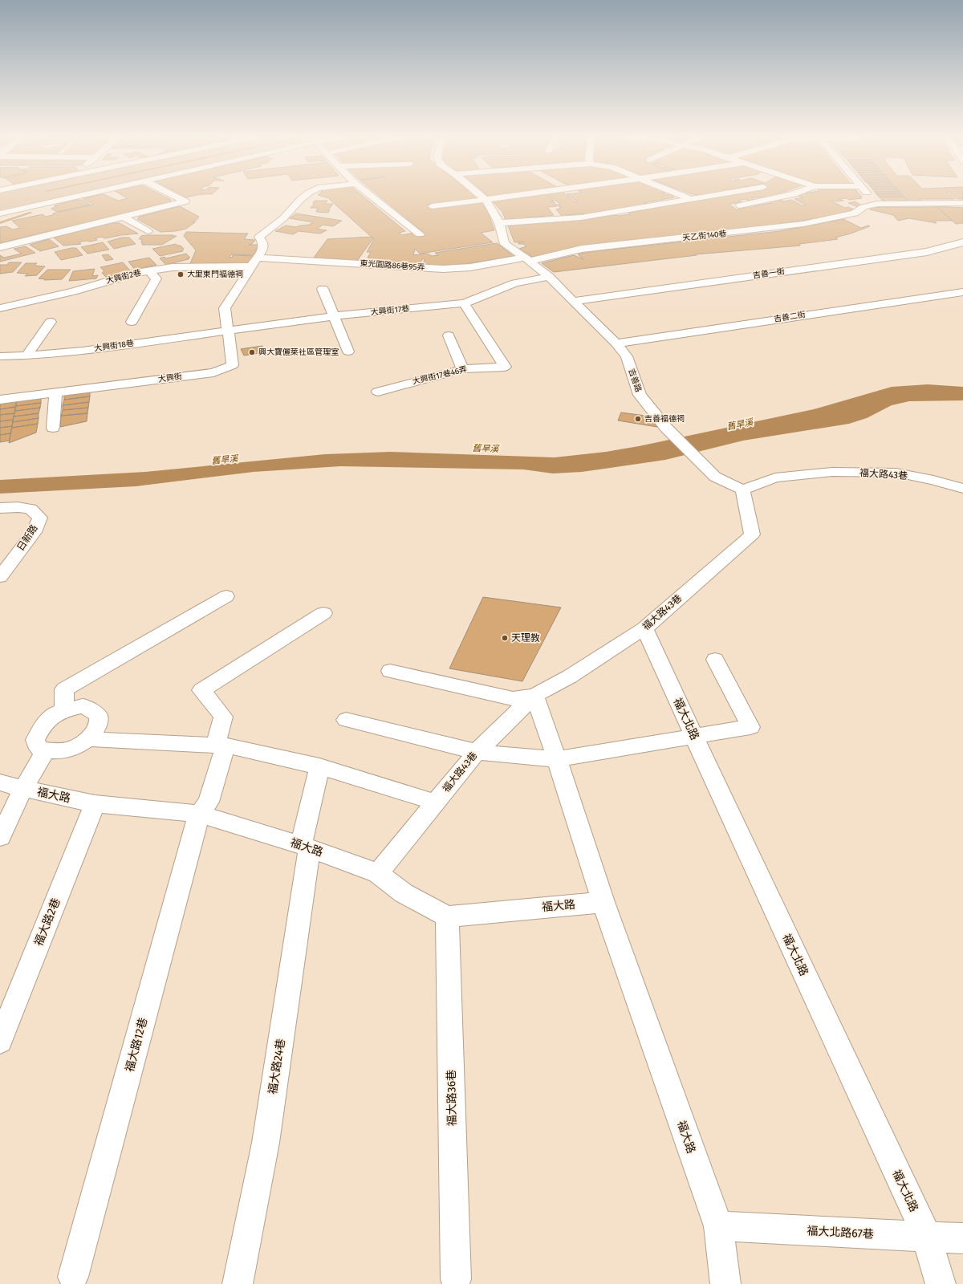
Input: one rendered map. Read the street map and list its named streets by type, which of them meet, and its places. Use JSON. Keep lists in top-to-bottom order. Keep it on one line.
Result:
{"streets":{"street":["天乙街140巷","東光園路86巷95弄","吉善一街","大興街2巷","大興街17巷","吉善二街","大興街18巷","大興街17巷46弄","大興街","吉善路","福大路43巷","日新路","福大北路","福大路","福大路2巷","福大路12巷","福大路24巷","福大路36巷","福大北路67巷"]},"crossings":[["天乙街140巷","東光園路86巷95弄"],["天乙街140巷","吉善路"],["東光園路86巷95弄","大興街"],["東光園路86巷95弄","吉善路"],["吉善一街","吉善路"],["大興街2巷","大興街"],["大興街17巷","大興街18巷"],["大興街17巷","大興街17巷46弄"],["大興街17巷","大興街"],["大興街17巷","吉善路"],["吉善二街","吉善路"],["大興街18巷","大興街"],["吉善路","福大路43巷"],["福大路43巷","福大北路"],["福大路43巷","福大路"],["福大北路","福大北路67巷"],["福大路","福大路2巷"],["福大路","福大路12巷"],["福大路","福大路24巷"],["福大路","福大路36巷"],["福大路","福大北路67巷"]],"water":["舊旱溪"],"places":["大里東門福德祠","興大寶儷萊社區管理室","吉善福德祠","天理教"]}
